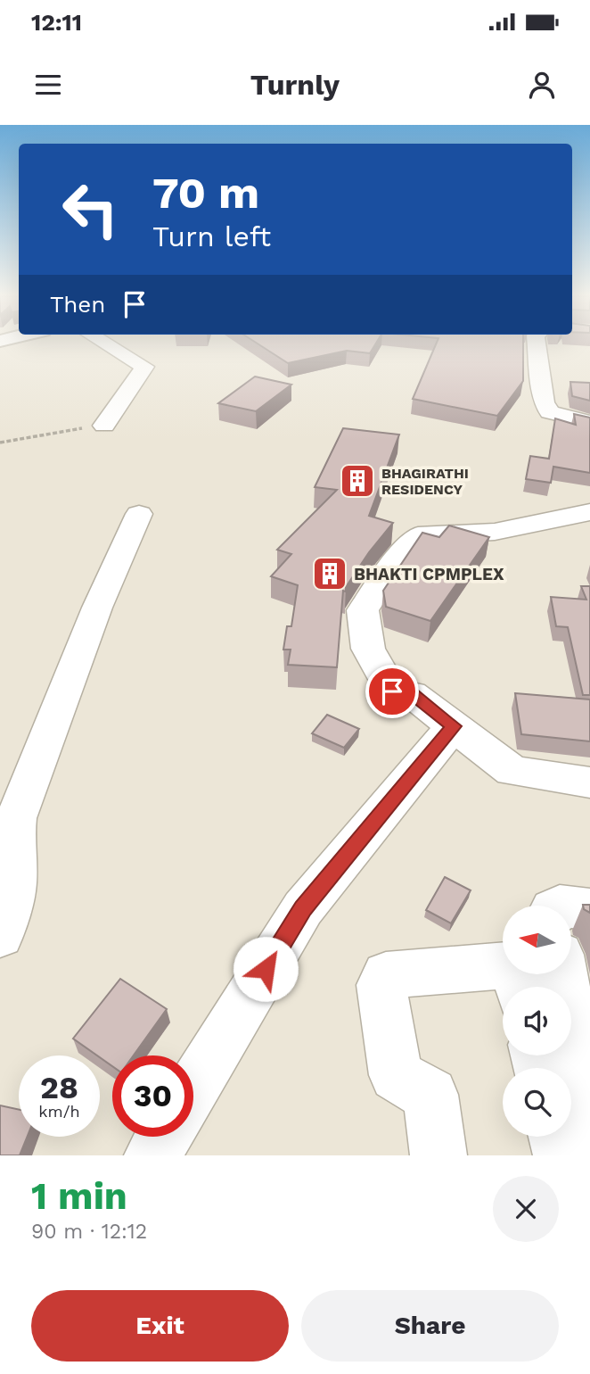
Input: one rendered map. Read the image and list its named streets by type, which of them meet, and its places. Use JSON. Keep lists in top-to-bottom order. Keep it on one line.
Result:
{"places":{"building":["BHAGIRATHI RESIDENCY","BHAKTI CPMPLEX"]},"north":"left","page":{"status":"12:11","header":"Turnly","turn":["70 m","Turn left"],"then":"Then","speed":"28 km/h","limit":"30","heading":["1 min","90 m · 12:12"],"buttons":["Exit","Share"]}}
